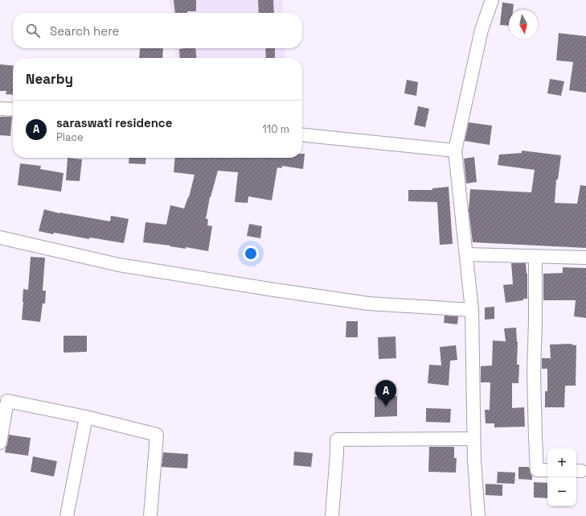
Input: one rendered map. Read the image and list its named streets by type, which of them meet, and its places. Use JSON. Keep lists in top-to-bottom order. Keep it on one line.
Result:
{"north":"bottom","page":{"search":"Search here","heading":"Nearby","list":[{"mark":"A","name":"saraswati residence","note":"Place","value":"110 m"}],"pins":"A","map_buttons":["+","−"]}}
